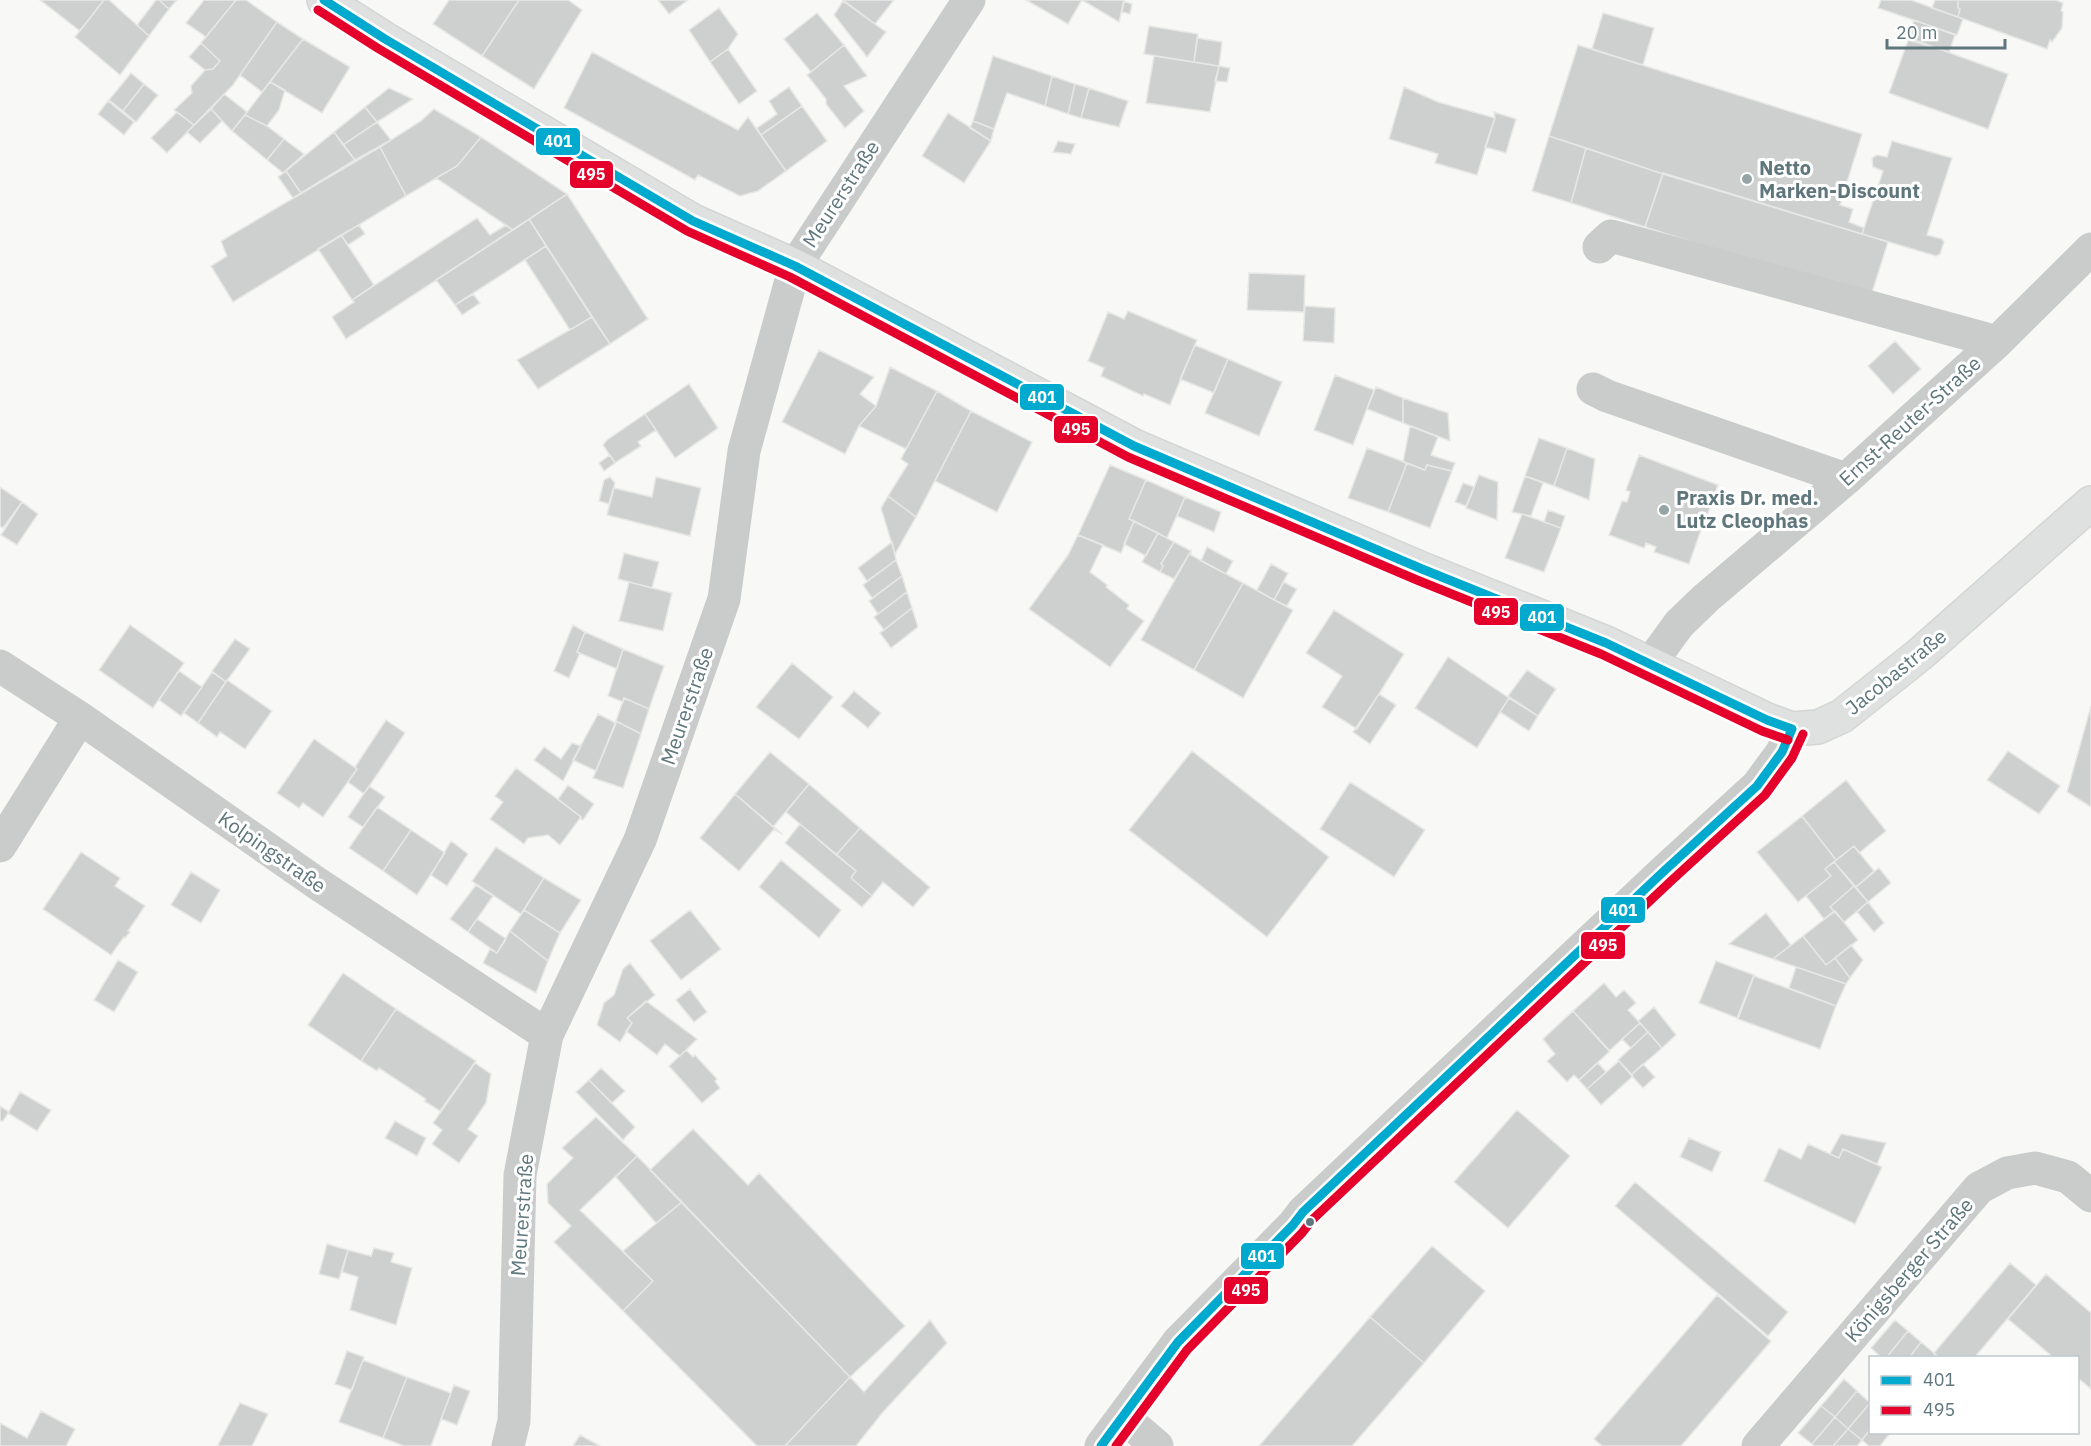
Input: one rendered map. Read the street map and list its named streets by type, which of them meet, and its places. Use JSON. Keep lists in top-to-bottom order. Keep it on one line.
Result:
{"streets":{"main road":["Jacobastraße"],"street":["Meurerstraße","Ernst-Reuter-Straße","Kolpingstraße","Königsberger Straße"]},"crossings":[["Meurerstraße","Kolpingstraße"]],"places":["Netto Marken-Discount","Praxis Dr. med. Lutz Cleophas"],"lines":["transit line 401","transit line 495"],"legend":["401","495"],"scale_bar":"20 m"}
